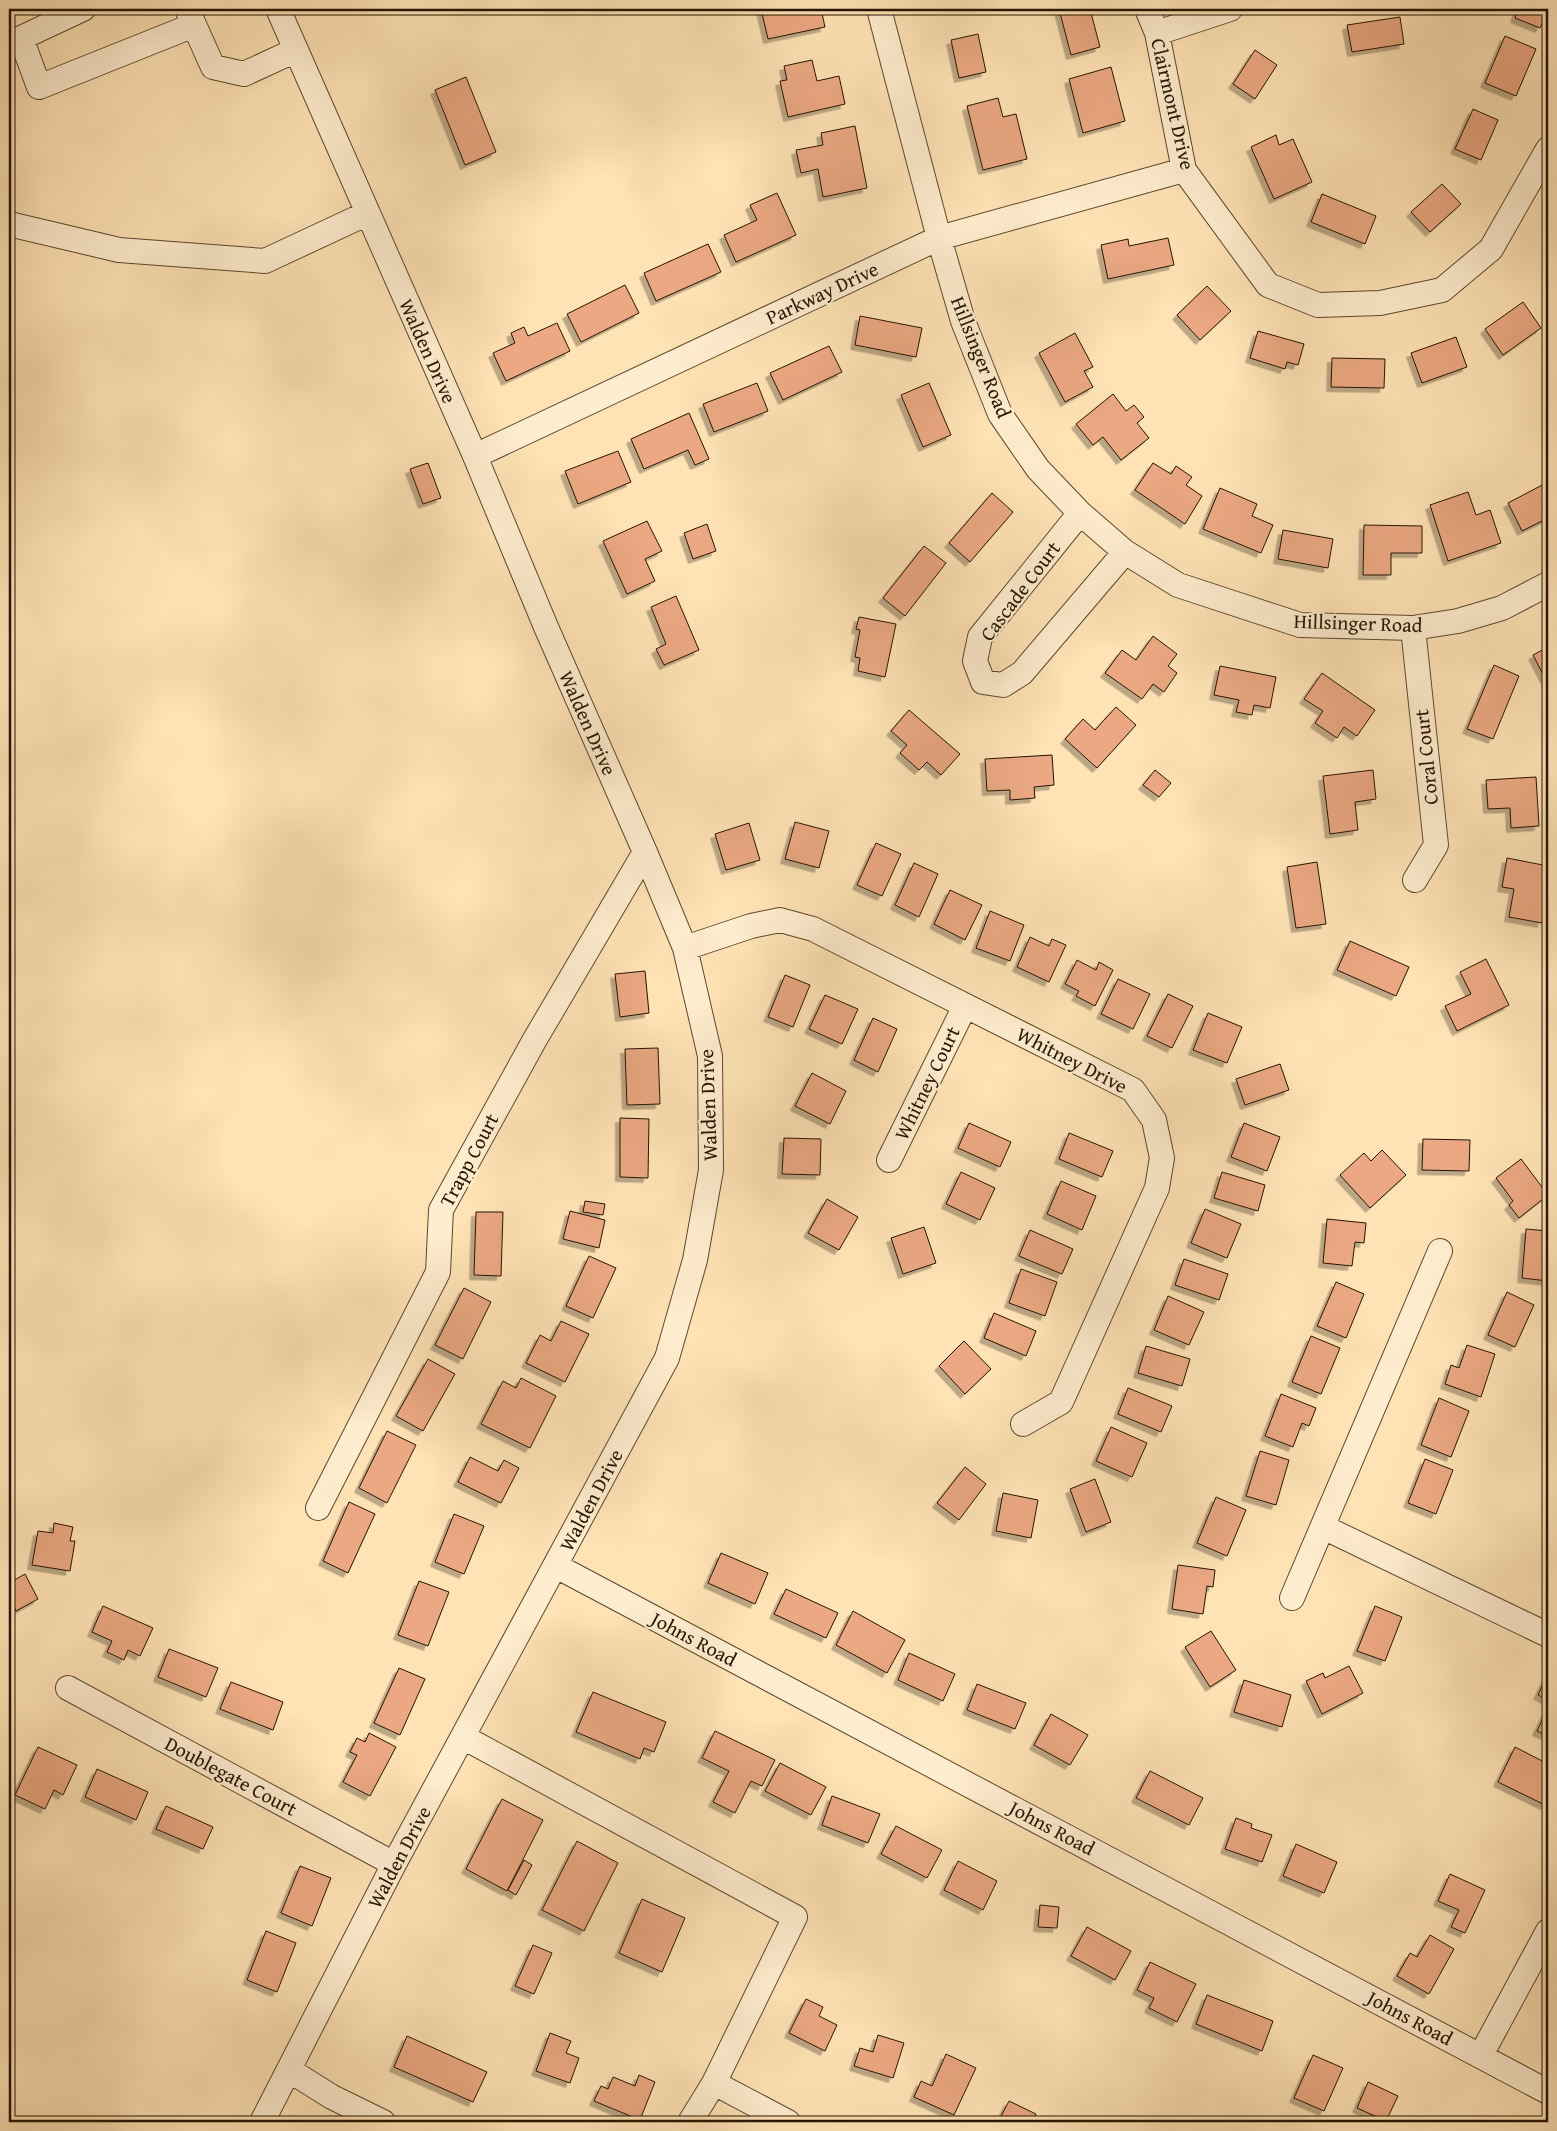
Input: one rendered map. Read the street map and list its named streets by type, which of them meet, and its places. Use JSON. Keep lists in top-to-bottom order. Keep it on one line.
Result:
{"streets":{"street":["Clairmont Drive","Parkway Drive","Walden Drive","Hillsinger Road","Cascade Court","Coral Court","Whitney Drive","Whitney Court","Trapp Court","Johns Road","Doublegate Court"]},"crossings":[["Clairmont Drive","Parkway Drive"],["Parkway Drive","Walden Drive"],["Parkway Drive","Hillsinger Road"],["Walden Drive","Whitney Drive"],["Walden Drive","Trapp Court"],["Walden Drive","Johns Road"],["Walden Drive","Doublegate Court"],["Hillsinger Road","Cascade Court"],["Hillsinger Road","Coral Court"],["Whitney Drive","Whitney Court"]]}
